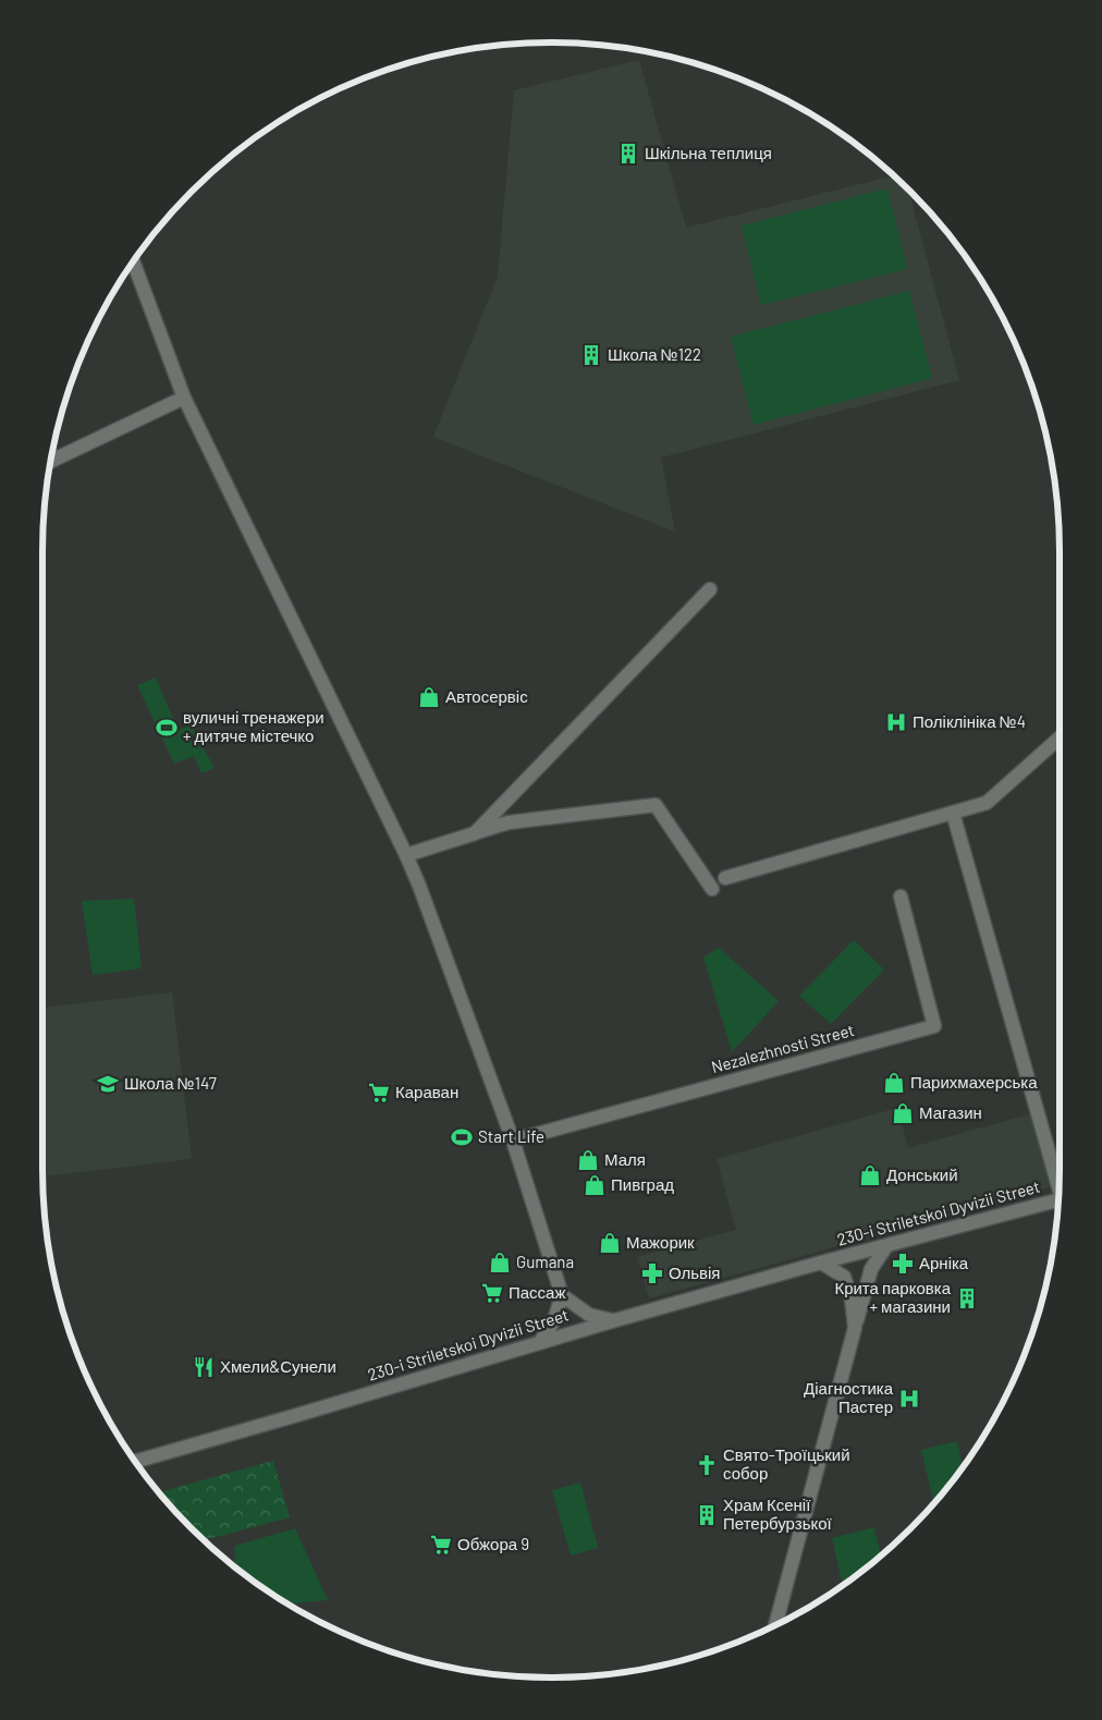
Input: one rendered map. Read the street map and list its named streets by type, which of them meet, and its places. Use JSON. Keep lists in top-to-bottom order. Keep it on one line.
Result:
{"streets":{"street":["Nezalezhnosti Street","230-i Striletskoi Dyvizii Street"]},"places":{"building":["Шкільна теплиця","Школа №122","Крита парковка + магазини","Храм Ксенії Петербурзької"],"shop":["Автосервіс","Парихмахерська","Магазин","Маля","Донський","Пивград","Мажорик","Gumana"],"hospital":["Поліклініка №4","Діагностика Пастер"],"sports":["вуличні тренажери + дитяче містечко","Start Life"],"school or university":["Школа №147"],"supermarket":["Караван","Пассаж","Обжора 9"],"pharmacy":["Арніка","Ольвія"],"restaurant":["Хмели&Сунели"],"church":["Свято-Троїцький собор"]}}
